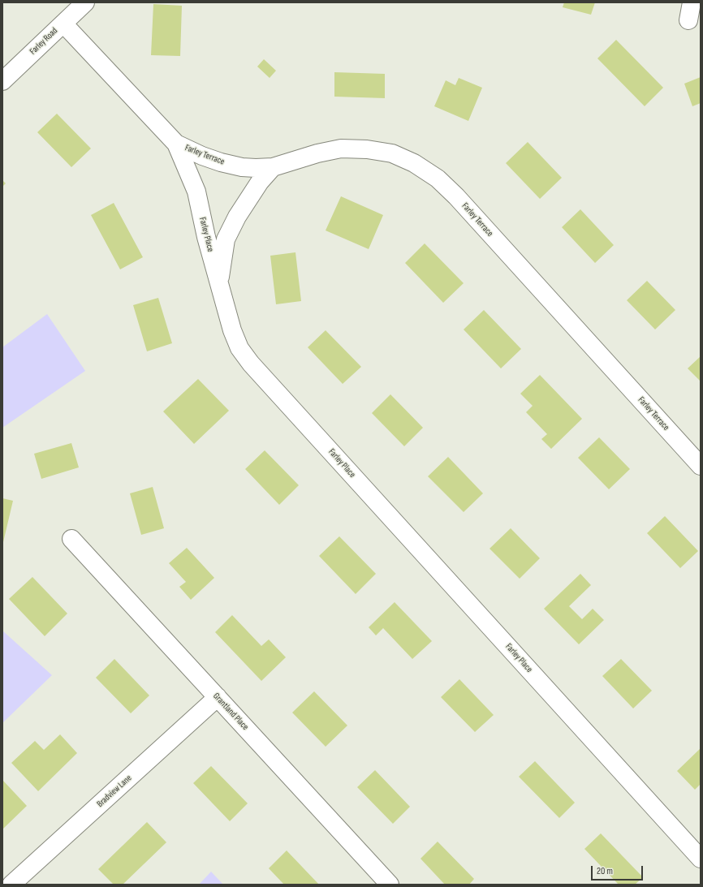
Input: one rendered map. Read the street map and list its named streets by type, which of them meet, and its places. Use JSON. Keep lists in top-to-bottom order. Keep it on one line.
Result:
{"streets":{"street":["Farley Road","Farley Terrace","Farley Place","Grantland Place","Bradview Lane"]},"crossings":[["Farley Road","Farley Place"],["Farley Terrace","Farley Place"],["Grantland Place","Bradview Lane"]],"scale_bar":"20 m"}
